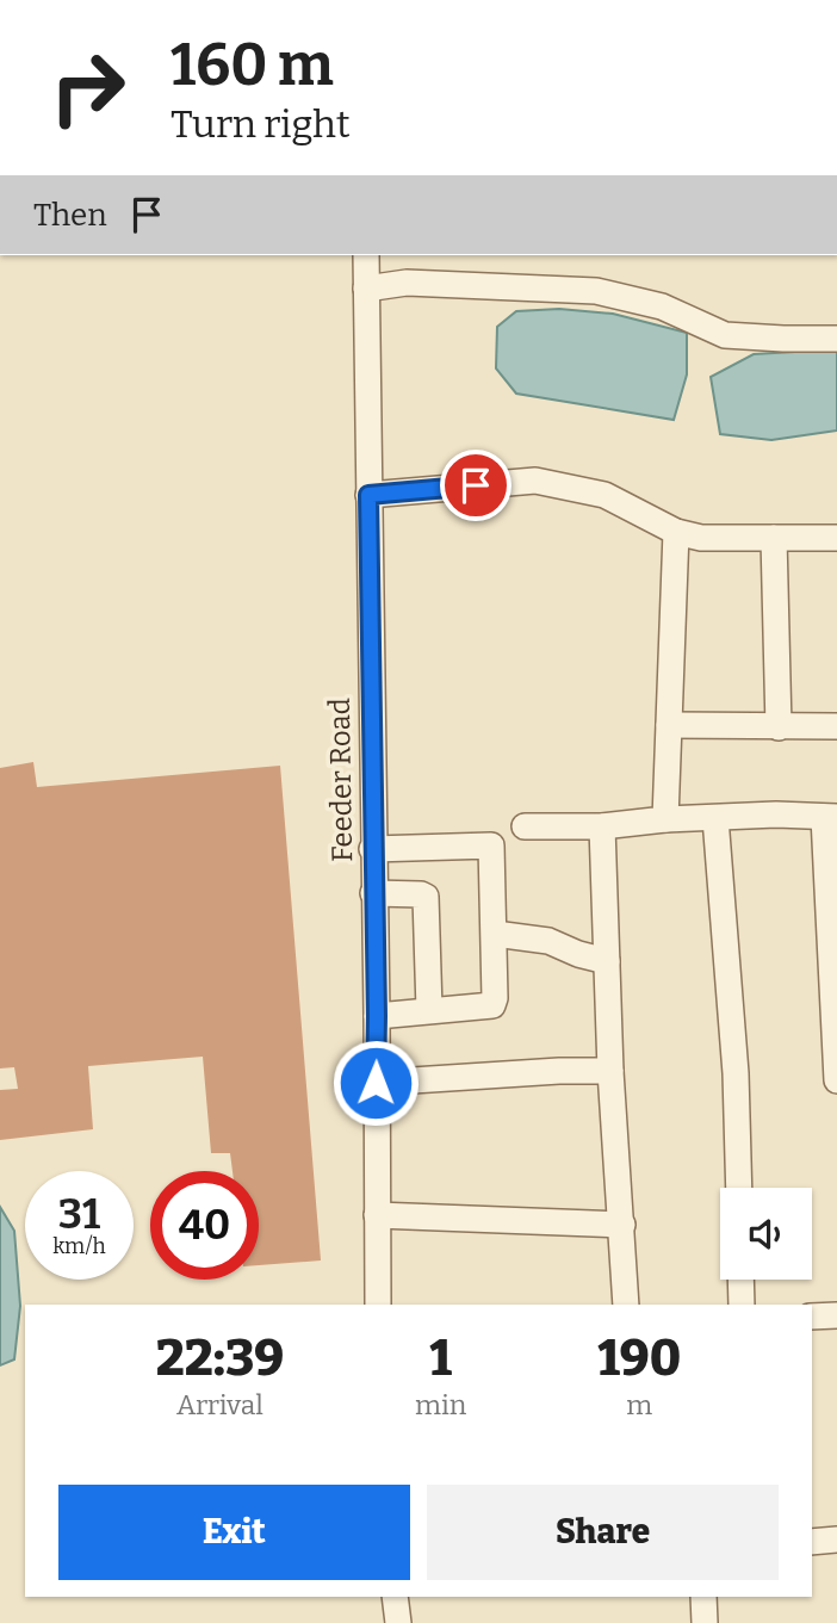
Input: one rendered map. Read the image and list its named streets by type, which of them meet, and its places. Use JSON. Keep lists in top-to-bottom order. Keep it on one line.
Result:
{"streets":{"street":["Feeder Road"]},"page":{"turn":["160 m","Turn right"],"then":"Then","speed":"31 km/h","limit":"40","eta":["22:39","Arrival","1","min","190","m"],"buttons":["Exit","Share"]}}
